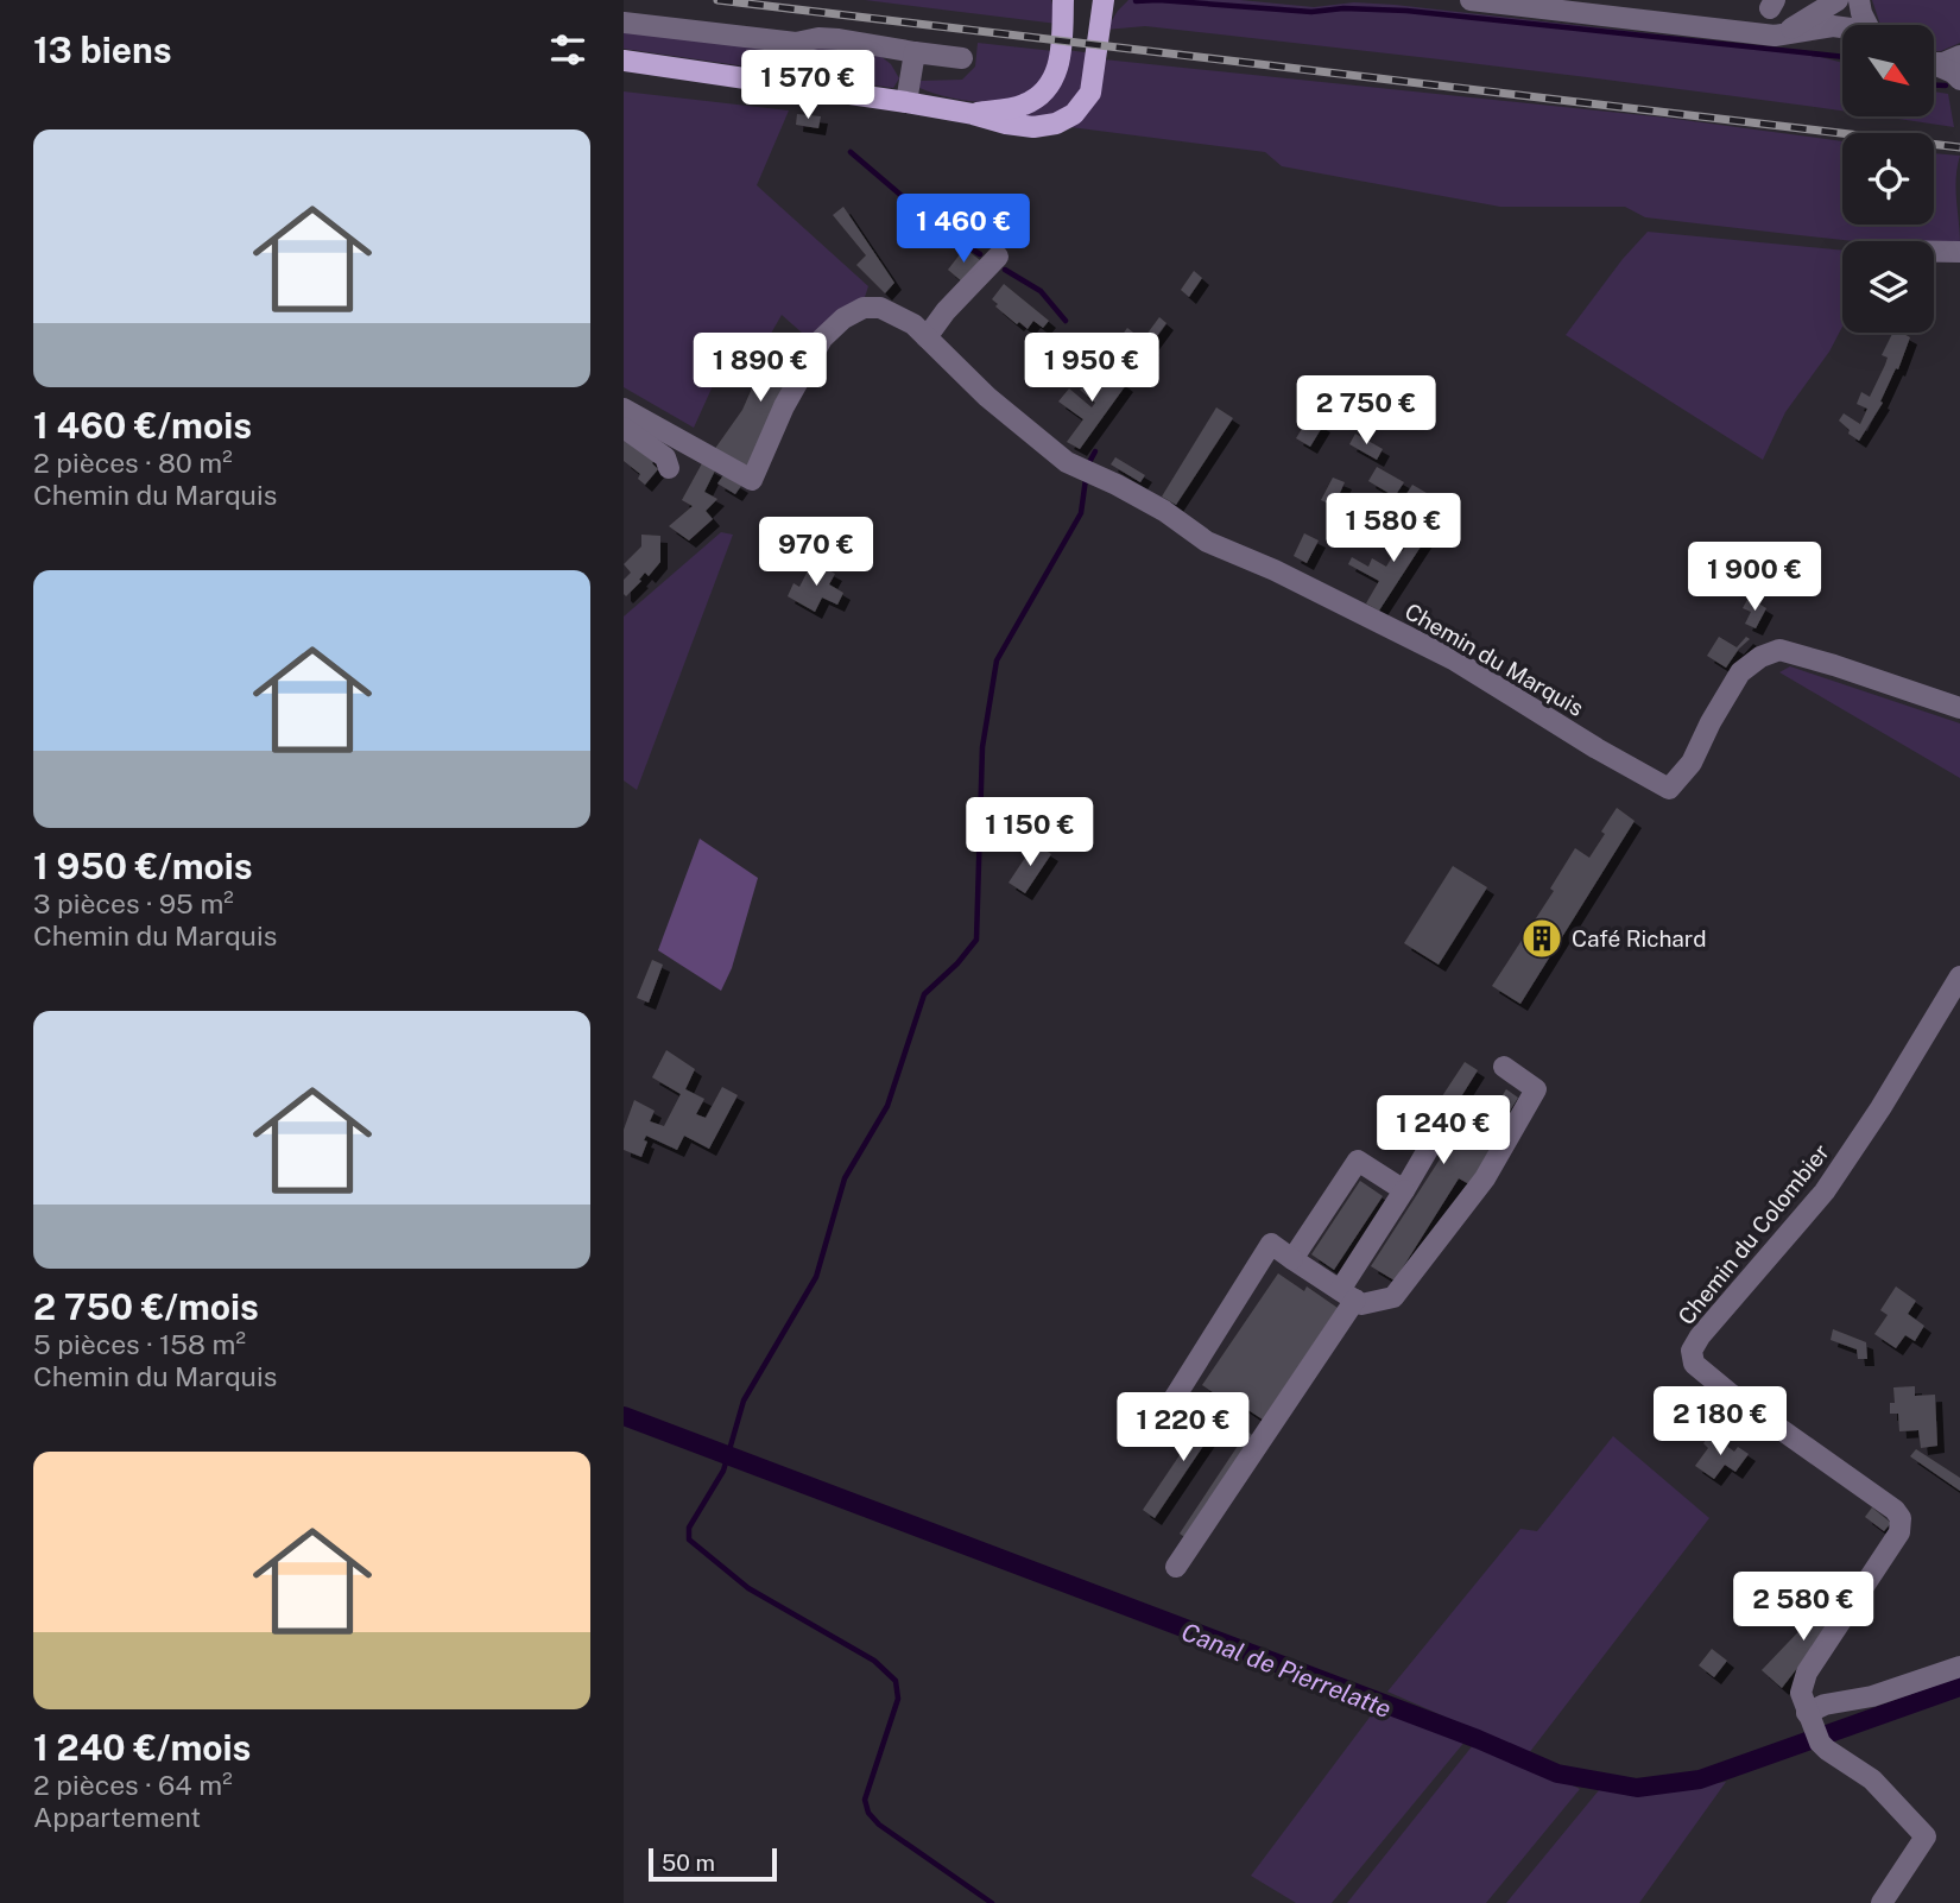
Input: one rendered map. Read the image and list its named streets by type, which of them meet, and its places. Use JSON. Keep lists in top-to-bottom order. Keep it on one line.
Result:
{"streets":{"street":["Chemin du Marquis","Chemin du Colombier"]},"water":["Canal de Pierrelatte"],"places":{"building":["Café Richard"]},"scale_bar":"50 m","north":"bottom right","page":{"heading":"13 biens","price":["1 570 €","1 460 €","1 890 €","1 950 €","2 750 €","1 580 €","970 €","1 900 €","1 150 €","1 240 €","2 180 €","1 220 €","2 580 €"],"list":[{"name":"1 460 €/mois","note":"2 pièces · 80 m² · Chemin du Marquis"},{"name":"1 950 €/mois","note":"3 pièces · 95 m² · Chemin du Marquis"},{"name":"2 750 €/mois","note":"5 pièces · 158 m² · Chemin du Marquis"},{"name":"1 240 €/mois","note":"2 pièces · 64 m² · Appartement"}],"scale":"50 m"}}
